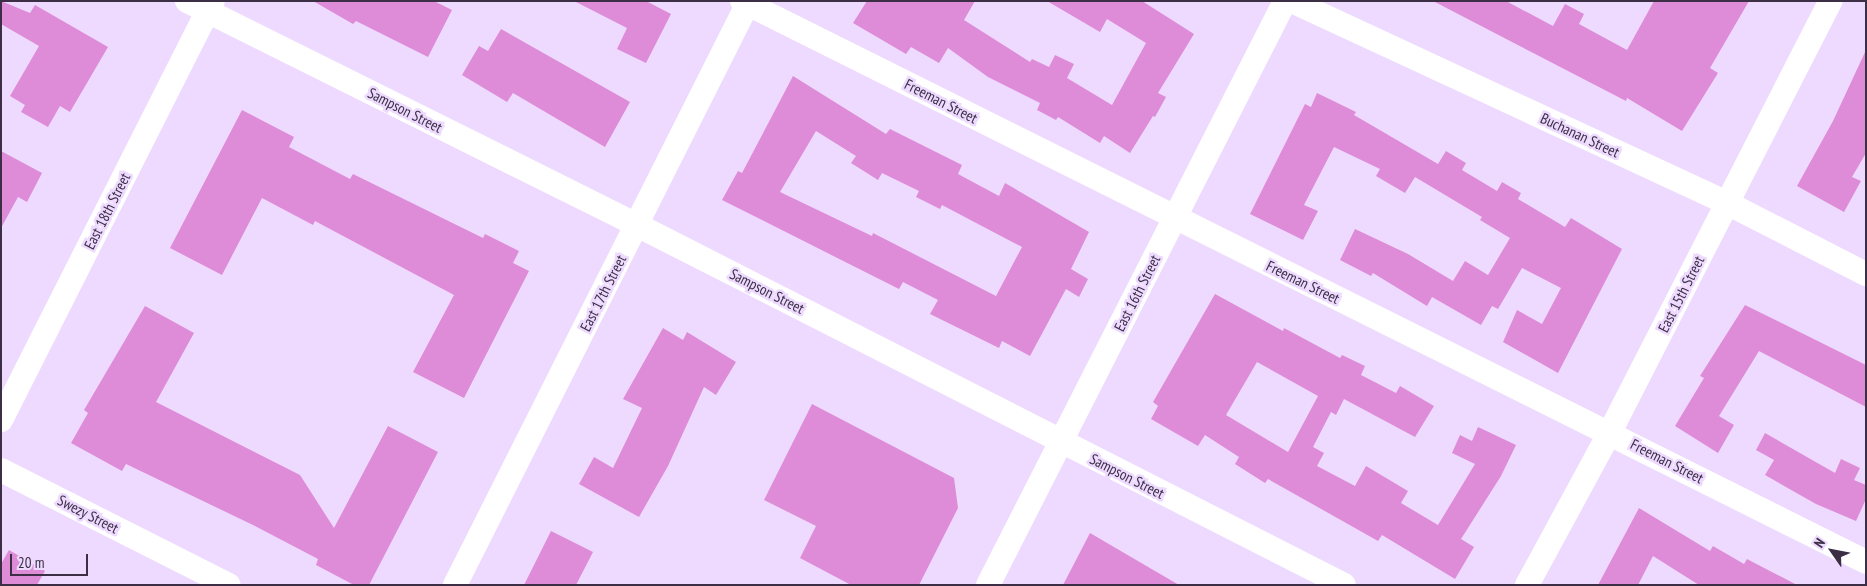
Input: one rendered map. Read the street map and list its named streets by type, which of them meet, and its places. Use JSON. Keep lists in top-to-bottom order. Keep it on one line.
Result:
{"streets":{"street":["Freeman Street","Sampson Street","Buchanan Street","East 18th Street","East 17th Street","East 16th Street","East 15th Street","Swezy Street"]},"crossings":[["Freeman Street","East 17th Street"],["Freeman Street","East 16th Street"],["Freeman Street","East 15th Street"],["Sampson Street","East 18th Street"],["Sampson Street","East 17th Street"],["Sampson Street","East 16th Street"],["Buchanan Street","East 15th Street"]],"scale_bar":"20 m","north":"top left"}
